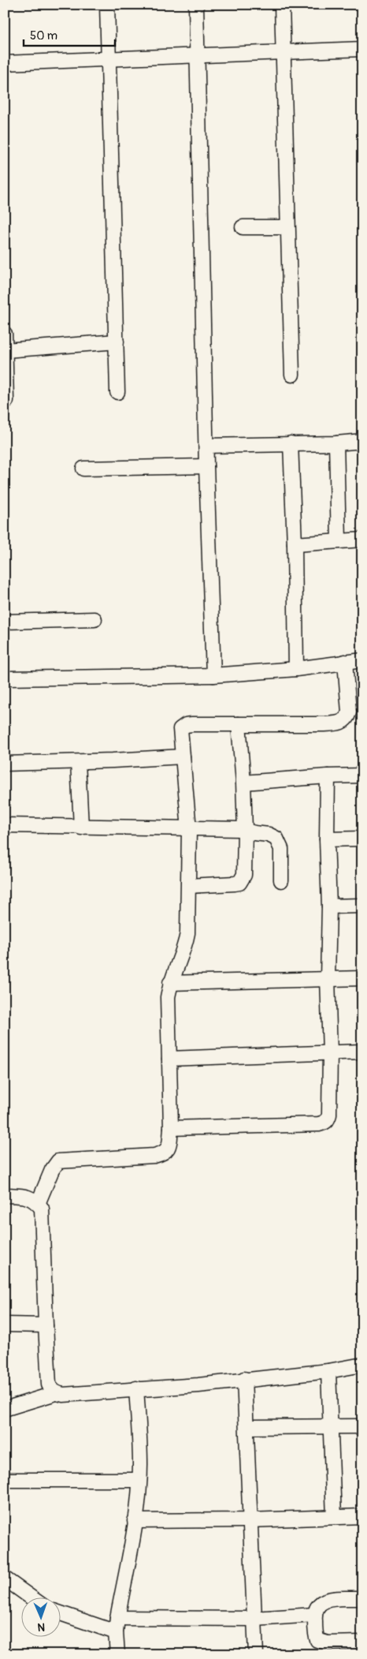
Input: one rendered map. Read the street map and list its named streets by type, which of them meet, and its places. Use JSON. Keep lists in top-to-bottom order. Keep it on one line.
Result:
{"scale_bar":"50 m","north":"bottom"}
